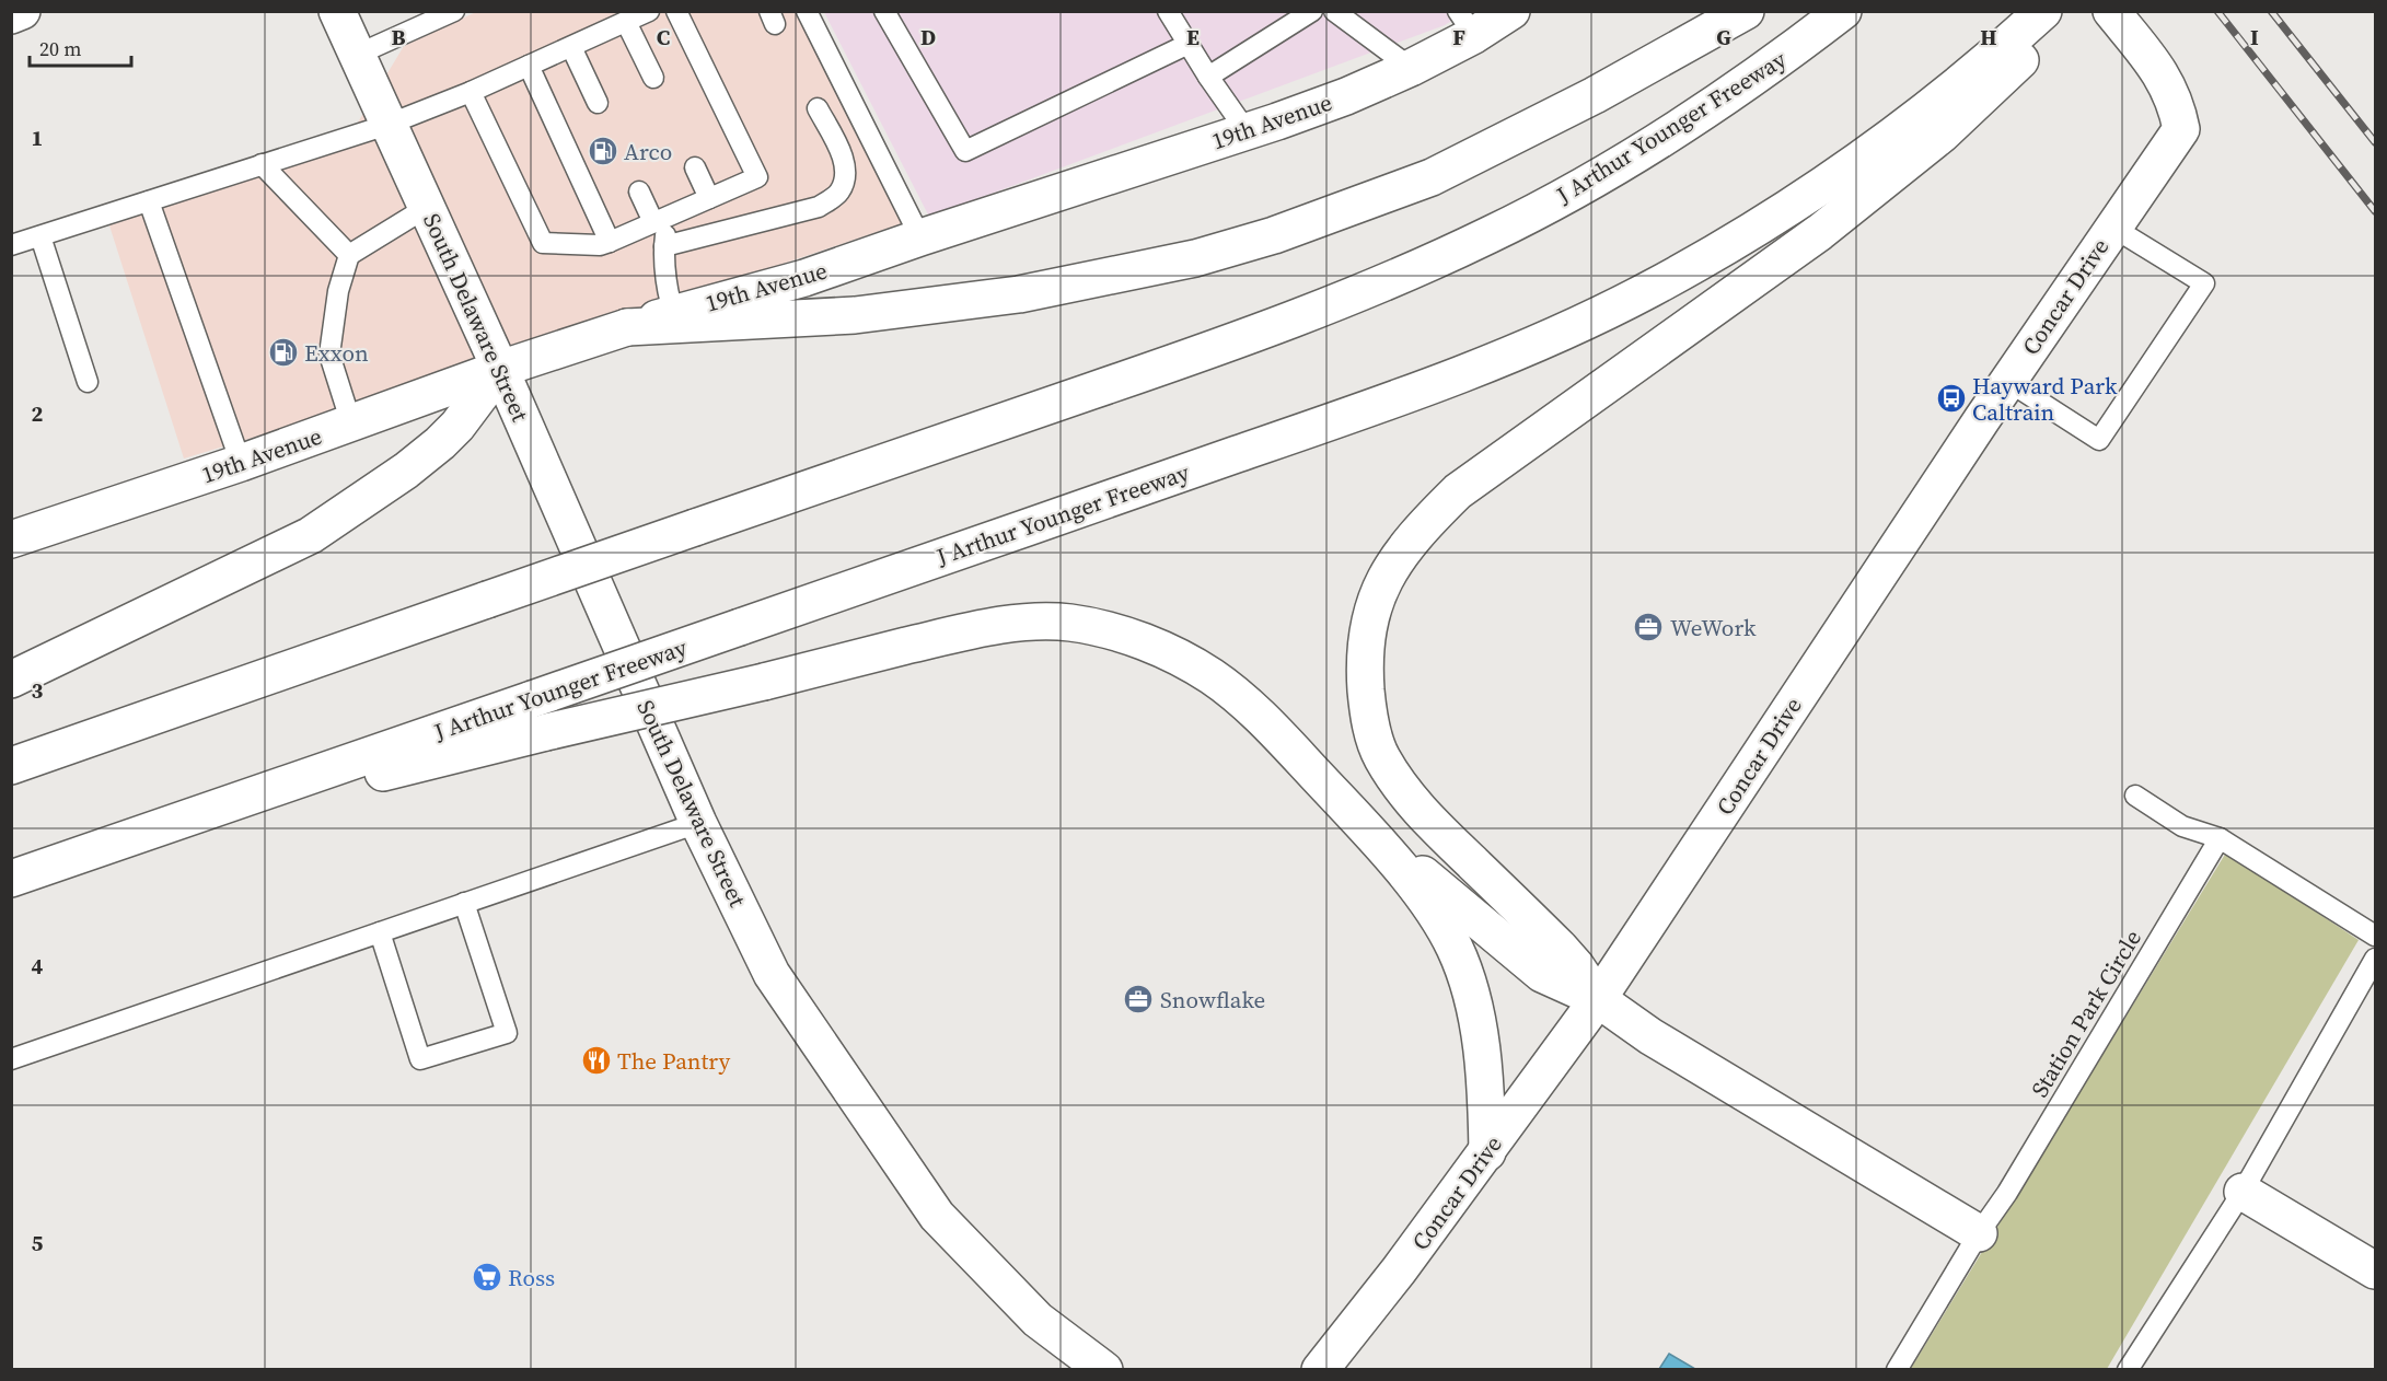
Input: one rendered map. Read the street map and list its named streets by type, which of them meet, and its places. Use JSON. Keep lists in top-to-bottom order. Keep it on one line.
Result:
{"streets":{"main road":["19th Avenue","J Arthur Younger Freeway","Concar Drive","South Delaware Street"],"lane":["Station Park Circle"]},"crossings":[["19th Avenue","South Delaware Street"]],"places":{"fuel station":["Arco","Exxon"],"bus stop":["Hayward Park Caltrain"],"office":["WeWork","Snowflake"],"restaurant":["The Pantry"],"supermarket":["Ross"]},"scale_bar":"20 m","grid":{"columns":["B","C","D","E","F","G","H","I"],"rows":["1","2","3","4","5"]}}
